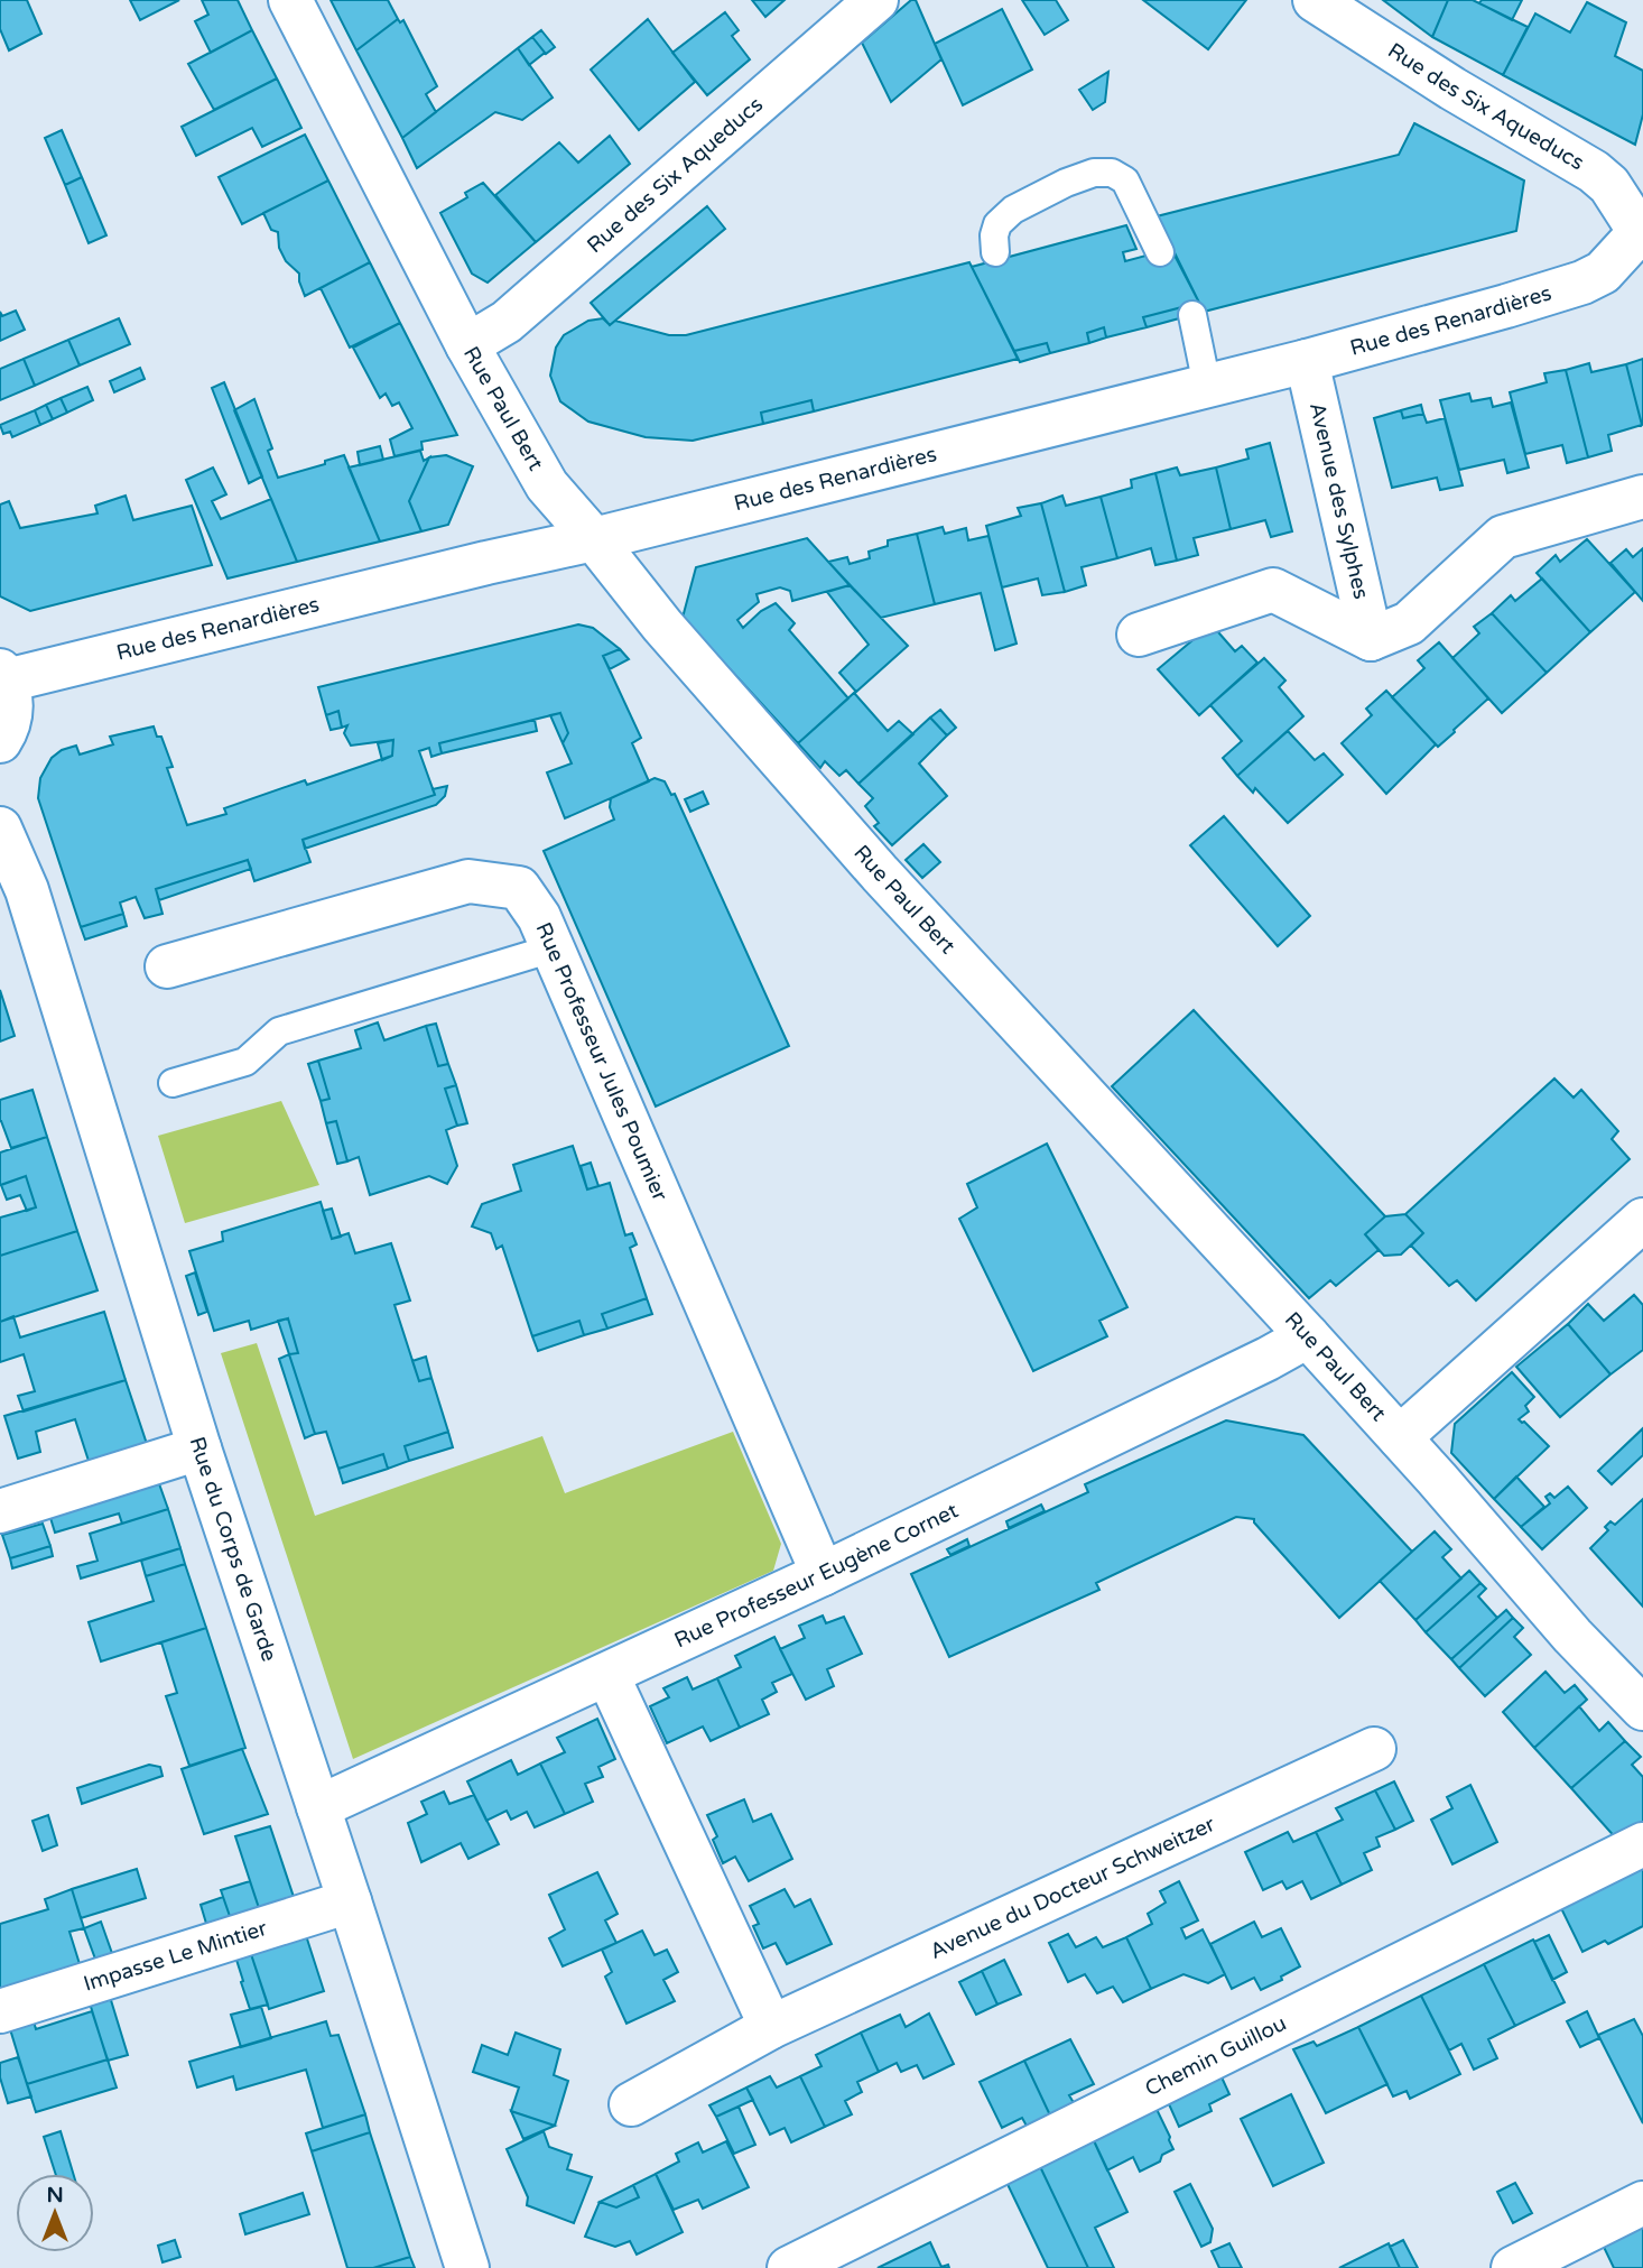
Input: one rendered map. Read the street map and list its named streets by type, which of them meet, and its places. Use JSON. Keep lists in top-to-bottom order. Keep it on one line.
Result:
{"streets":{"street":["Rue des Six Aqueducs","Rue des Renardières","Rue Paul Bert","Avenue des Sylphes","Rue Professeur Jules Poumier","Rue du Corps de Garde","Rue Professeur Eugène Cornet","Avenue du Docteur Schweitzer","Impasse Le Mintier","Chemin Guillou"]},"crossings":[["Rue des Six Aqueducs","Rue des Renardières"],["Rue des Six Aqueducs","Rue Paul Bert"],["Rue des Renardières","Rue Paul Bert"],["Rue des Renardières","Avenue des Sylphes"],["Rue Paul Bert","Rue Professeur Eugène Cornet"],["Rue Professeur Jules Poumier","Rue Professeur Eugène Cornet"],["Rue du Corps de Garde","Rue Professeur Eugène Cornet"],["Rue du Corps de Garde","Impasse Le Mintier"]],"north":"top"}
